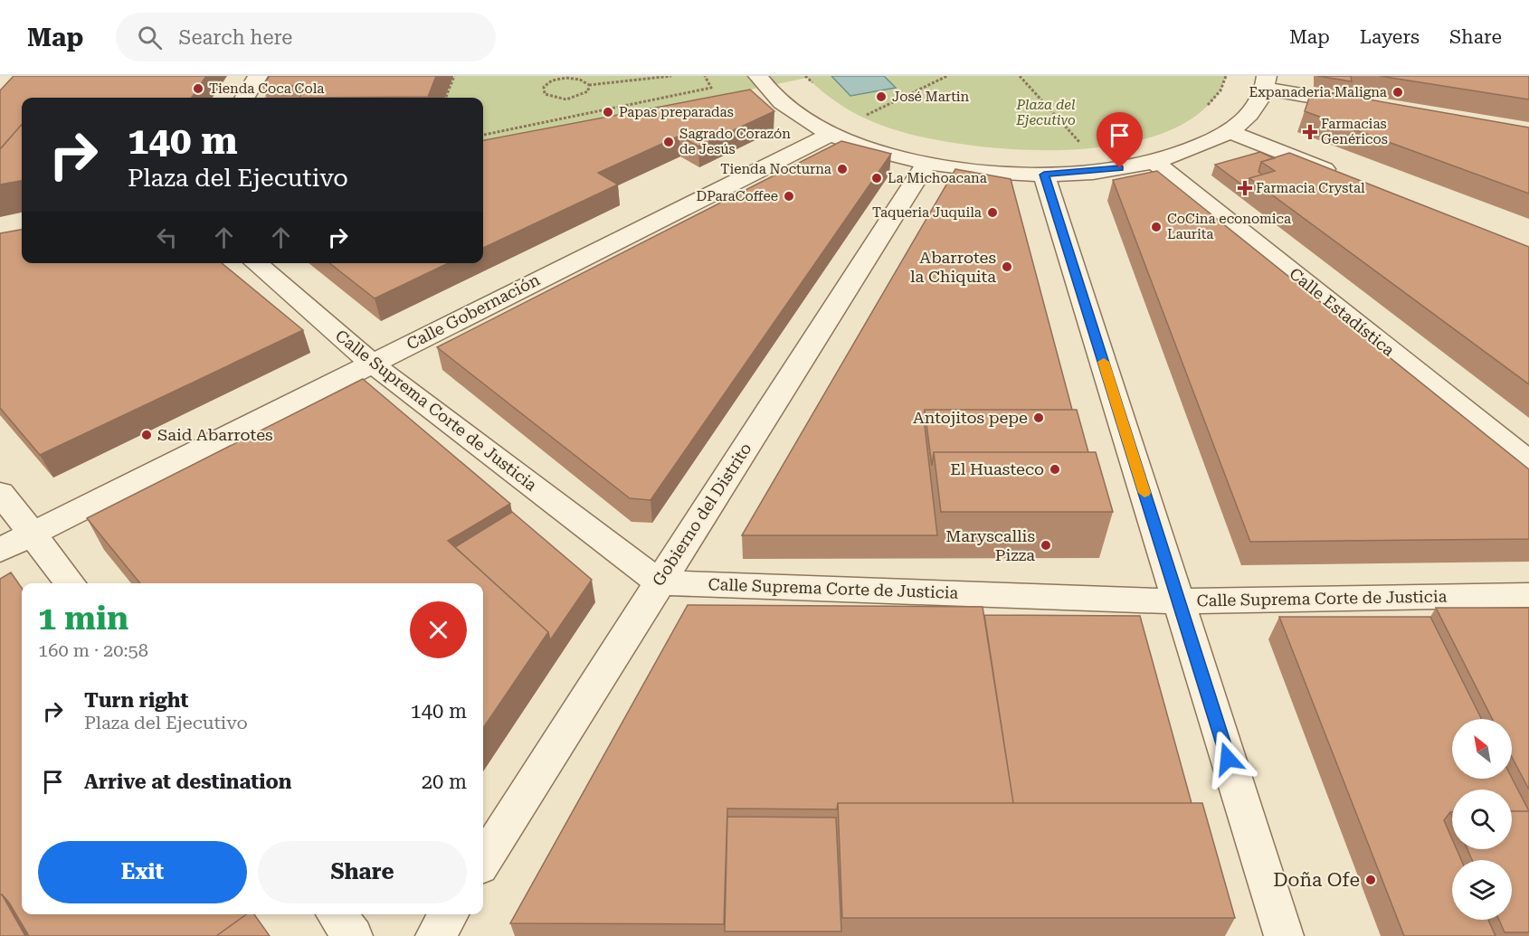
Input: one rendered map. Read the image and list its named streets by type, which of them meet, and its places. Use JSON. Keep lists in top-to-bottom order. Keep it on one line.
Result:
{"streets":{"street":["Calle Gobernación","Calle Estadística","Calle Suprema Corte de Justicia","Gobierno del Distrito"]},"crossings":[["Calle Gobernación","Calle Suprema Corte de Justicia"],["Calle Suprema Corte de Justicia","Gobierno del Distrito"]],"parks":["Plaza del Ejecutivo"],"places":{"other":["Tienda Coca Cola","Expanaderia Maligna","José Martin","Papas preparadas","Sagrado Corazón de Jesús","Tienda Nocturna","La Michoacana","DParaCoffee","Taqueria Juquila","CoCina economica Laurita","Abarrotes la Chiquita","Antojitos pepe","Said Abarrotes","El Huasteco","Maryscallis Pizza","Doña Ofe"],"health":["Farmacias Genéricos","Farmacia Crystal"]},"north":"top left","page":{"header":"Map","search":"Search here","nav":["Map","Layers","Share"],"turn":["140 m","Plaza del Ejecutivo"],"heading":["1 min","160 m · 20:58"],"list":[{"name":"Turn right","note":"Plaza del Ejecutivo","value":"140 m"},{"name":"Arrive at destination","value":"20 m"}],"buttons":["Exit","Share"]}}
